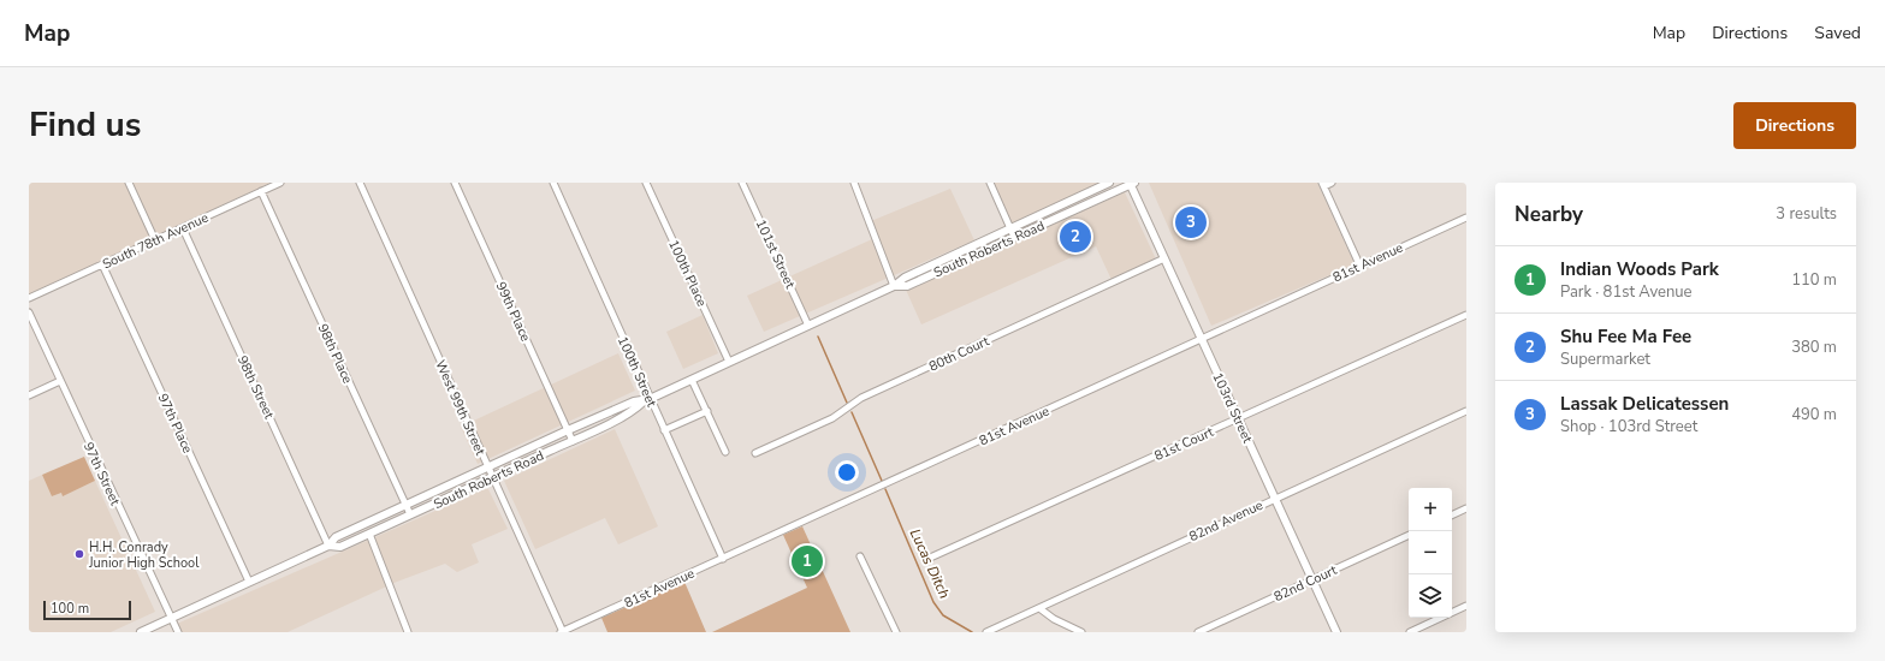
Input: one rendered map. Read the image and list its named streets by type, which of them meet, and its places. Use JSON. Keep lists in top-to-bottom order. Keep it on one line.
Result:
{"streets":{"street":["South 78th Avenue","South Roberts Road","101st Street","81st Avenue","100th Place","99th Place","98th Place","80th Court","100th Street","98th Street","West 99th Street","103rd Street","97th Place","81st Court","97th Street","82nd Avenue","82nd Court"]},"crossings":[["South 78th Avenue","98th Place"],["South 78th Avenue","98th Street"],["South 78th Avenue","97th Place"],["South Roberts Road","101st Street"],["South Roberts Road","100th Place"],["South Roberts Road","99th Place"],["South Roberts Road","98th Place"],["South Roberts Road","100th Street"],["South Roberts Road","98th Street"],["South Roberts Road","West 99th Street"],["South Roberts Road","103rd Street"],["South Roberts Road","97th Place"],["South Roberts Road","97th Street"],["81st Avenue","100th Street"],["81st Avenue","West 99th Street"],["81st Avenue","103rd Street"],["80th Court","103rd Street"],["103rd Street","81st Court"],["103rd Street","82nd Avenue"],["103rd Street","82nd Court"]],"water":["Lucas Ditch"],"places":["H.H. Conrady Junior High School"],"scale_bar":"100 m","page":{"header":"Map","nav":["Map","Directions","Saved"],"title":"Find us","buttons":"Directions","heading":["Nearby","3 results"],"pins":["3","2","1"],"list":[{"mark":"1","name":"Indian Woods Park","note":"Park · 81st Avenue","value":"110 m"},{"mark":"2","name":"Shu Fee Ma Fee","note":"Supermarket","value":"380 m"},{"mark":"3","name":"Lassak Delicatessen","note":"Shop · 103rd Street","value":"490 m"}],"map_buttons":["+","−"],"scale":"100 m"}}
